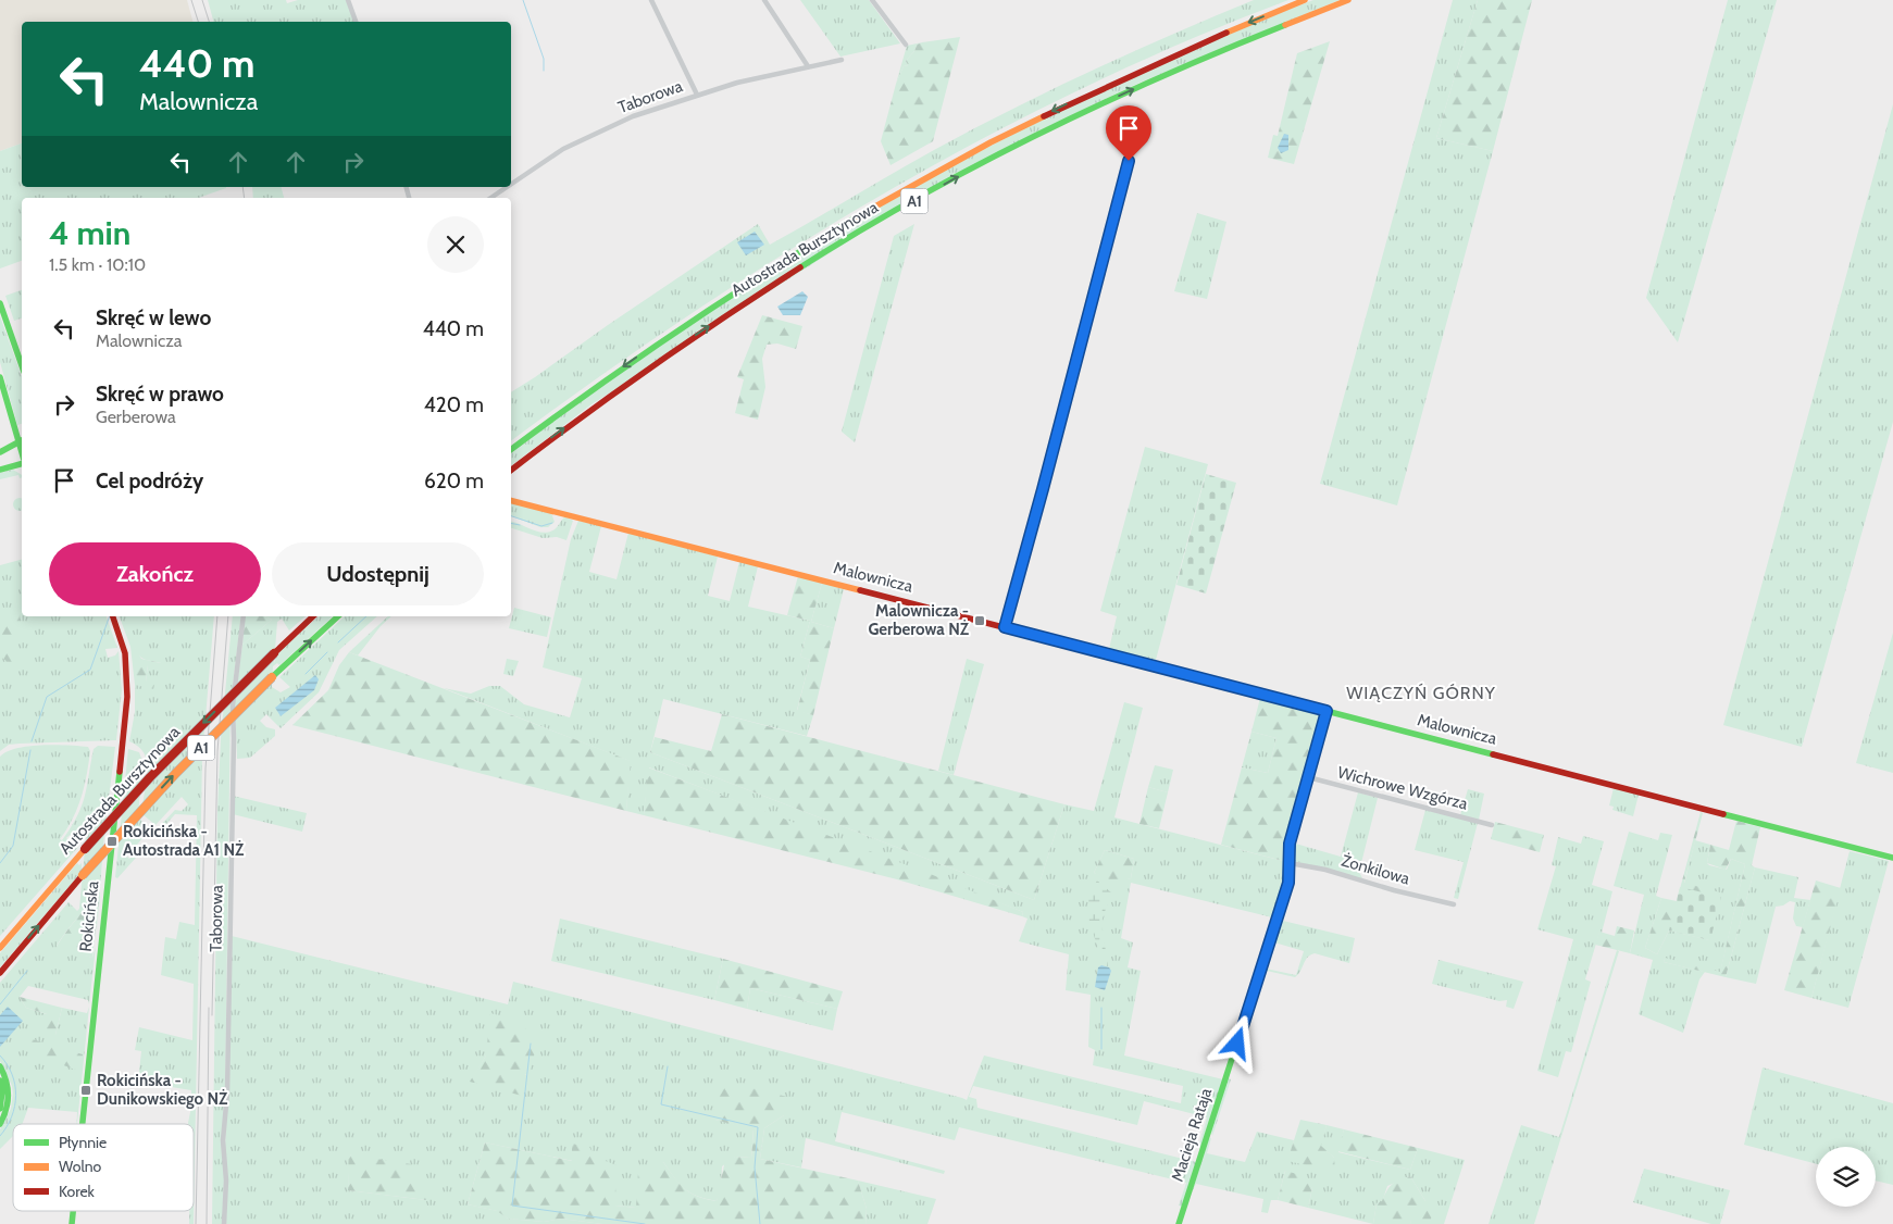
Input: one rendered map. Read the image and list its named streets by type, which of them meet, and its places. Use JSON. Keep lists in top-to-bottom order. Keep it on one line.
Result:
{"streets":{"main road":["A1","Autostrada Bursztynowa","Malownicza","Rokicińska","Macieja Rataja"],"street":["Taborowa","Wichrowe Wzgórza","Żonkilowa"]},"crossings":[["Malownicza","Macieja Rataja"],["Wichrowe Wzgórza","Macieja Rataja"],["Żonkilowa","Macieja Rataja"]],"districts":["WIĄCZYŃ GÓRNY"],"places":{"transit":["Malownicza - Gerberowa NŻ","Rokicińska - Autostrada A1 NŻ","Rokicińska - Dunikowskiego NŻ"]},"legend":["Płynnie","Wolno","Korek"],"page":{"turn":["440 m","Malownicza"],"heading":["4 min","1.5 km · 10:10"],"list":[{"name":"Skręć w lewo","note":"Malownicza","value":"440 m"},{"name":"Skręć w prawo","note":"Gerberowa","value":"420 m"},{"name":"Cel podróży","value":"620 m"}],"buttons":["Zakończ","Udostępnij"]}}
